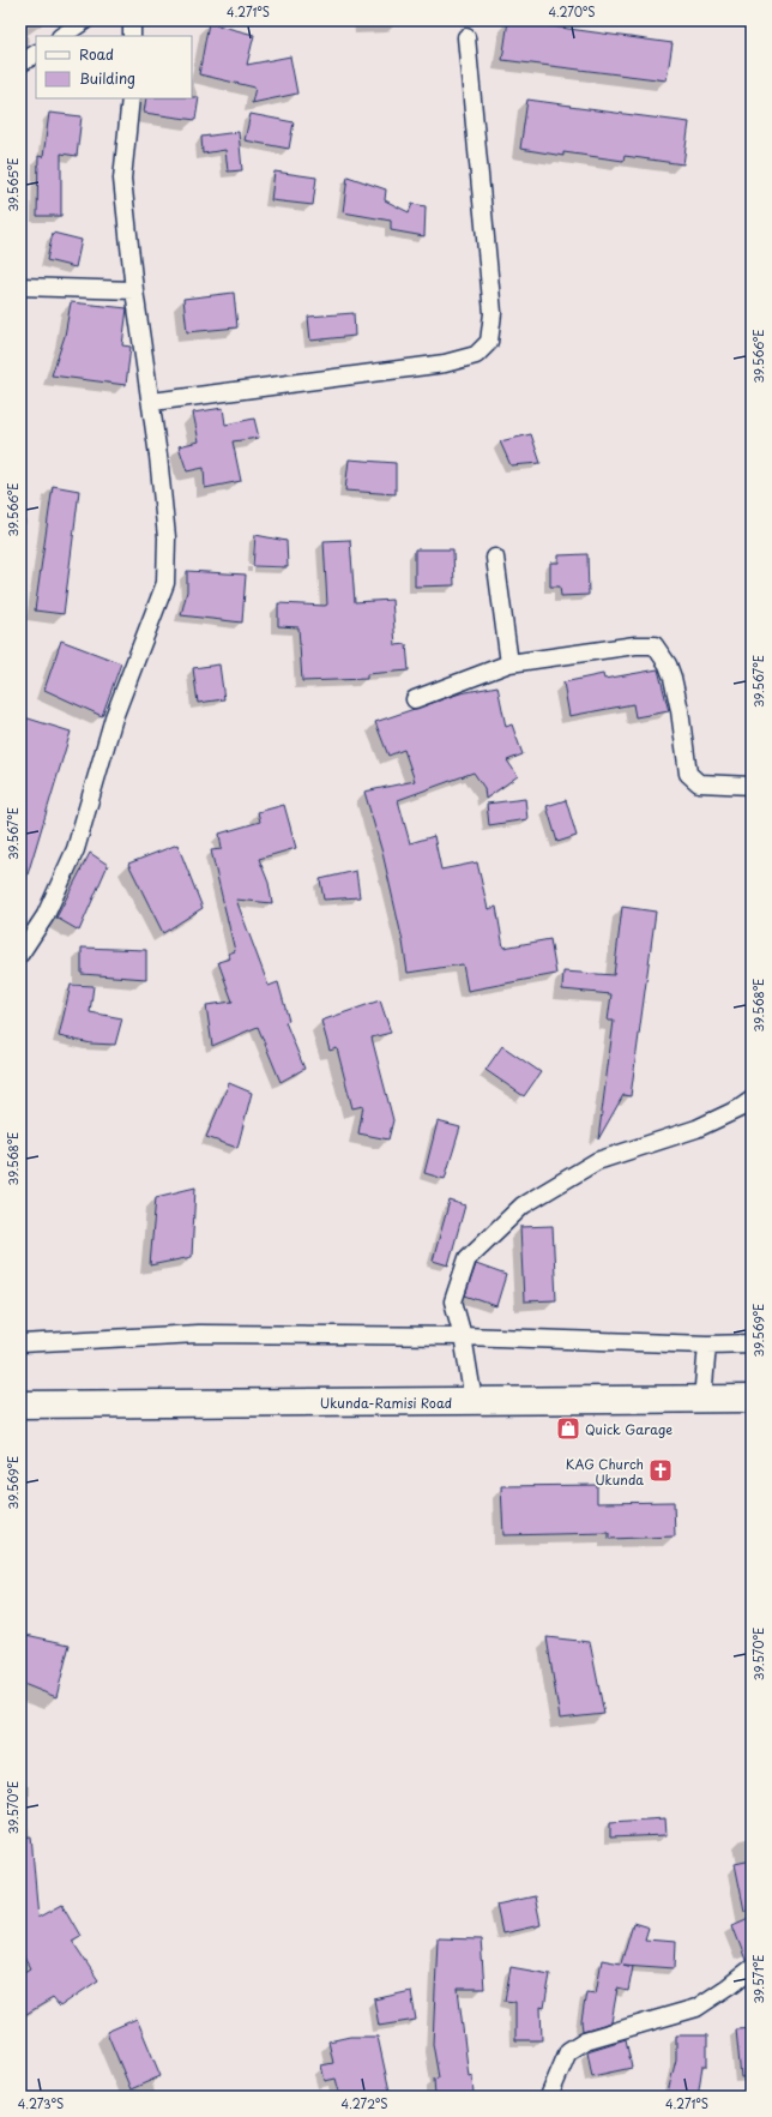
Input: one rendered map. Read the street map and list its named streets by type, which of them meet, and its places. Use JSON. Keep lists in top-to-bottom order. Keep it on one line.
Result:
{"streets":{"highway":["Ukunda-Ramisi Road"]},"places":{"shop":["Quick Garage"],"church":["KAG Church Ukunda"]},"legend":["Road","Building"],"coordinates":["4.271°S","4.270°S","39.565°E","39.566°E","39.567°E","39.568°E","39.569°E","39.570°E","39.571°E","4.273°S","4.272°S"]}
